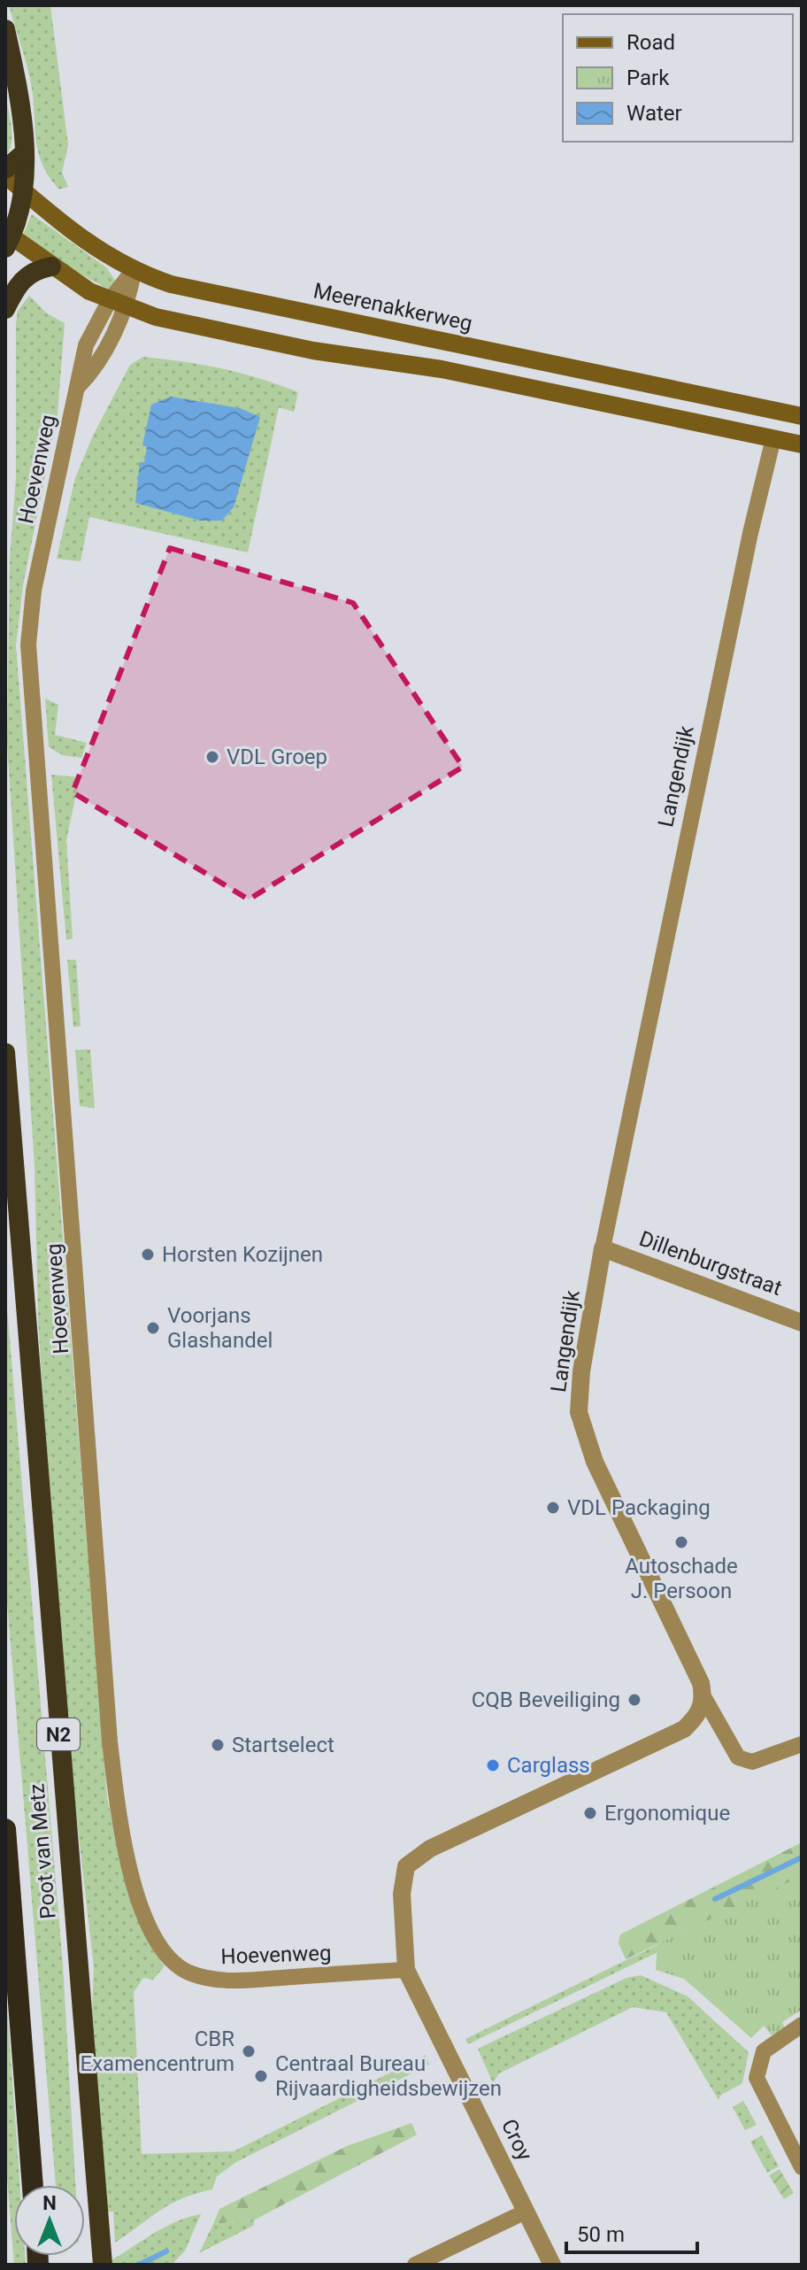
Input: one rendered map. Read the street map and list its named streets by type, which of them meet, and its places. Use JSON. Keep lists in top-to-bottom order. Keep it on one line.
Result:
{"streets":{"highway":["N2","Poot van Metz"],"main road":["Meerenakkerweg"],"street":["Hoevenweg","Langendijk","Dillenburgstraat","Croy"]},"crossings":[["Meerenakkerweg","Hoevenweg"],["Hoevenweg","Croy"],["Langendijk","Dillenburgstraat"]],"places":["VDL Groep","Horsten Kozijnen","Voorjans Glashandel","VDL Packaging","Autoschade J. Persoon","CQB Beveiliging","Startselect","Carglass","Ergonomique","CBR Examencentrum","Centraal Bureau Rijvaardigheidsbewijzen"],"legend":["Road","Park","Water"],"scale_bar":"50 m","north":"top"}
